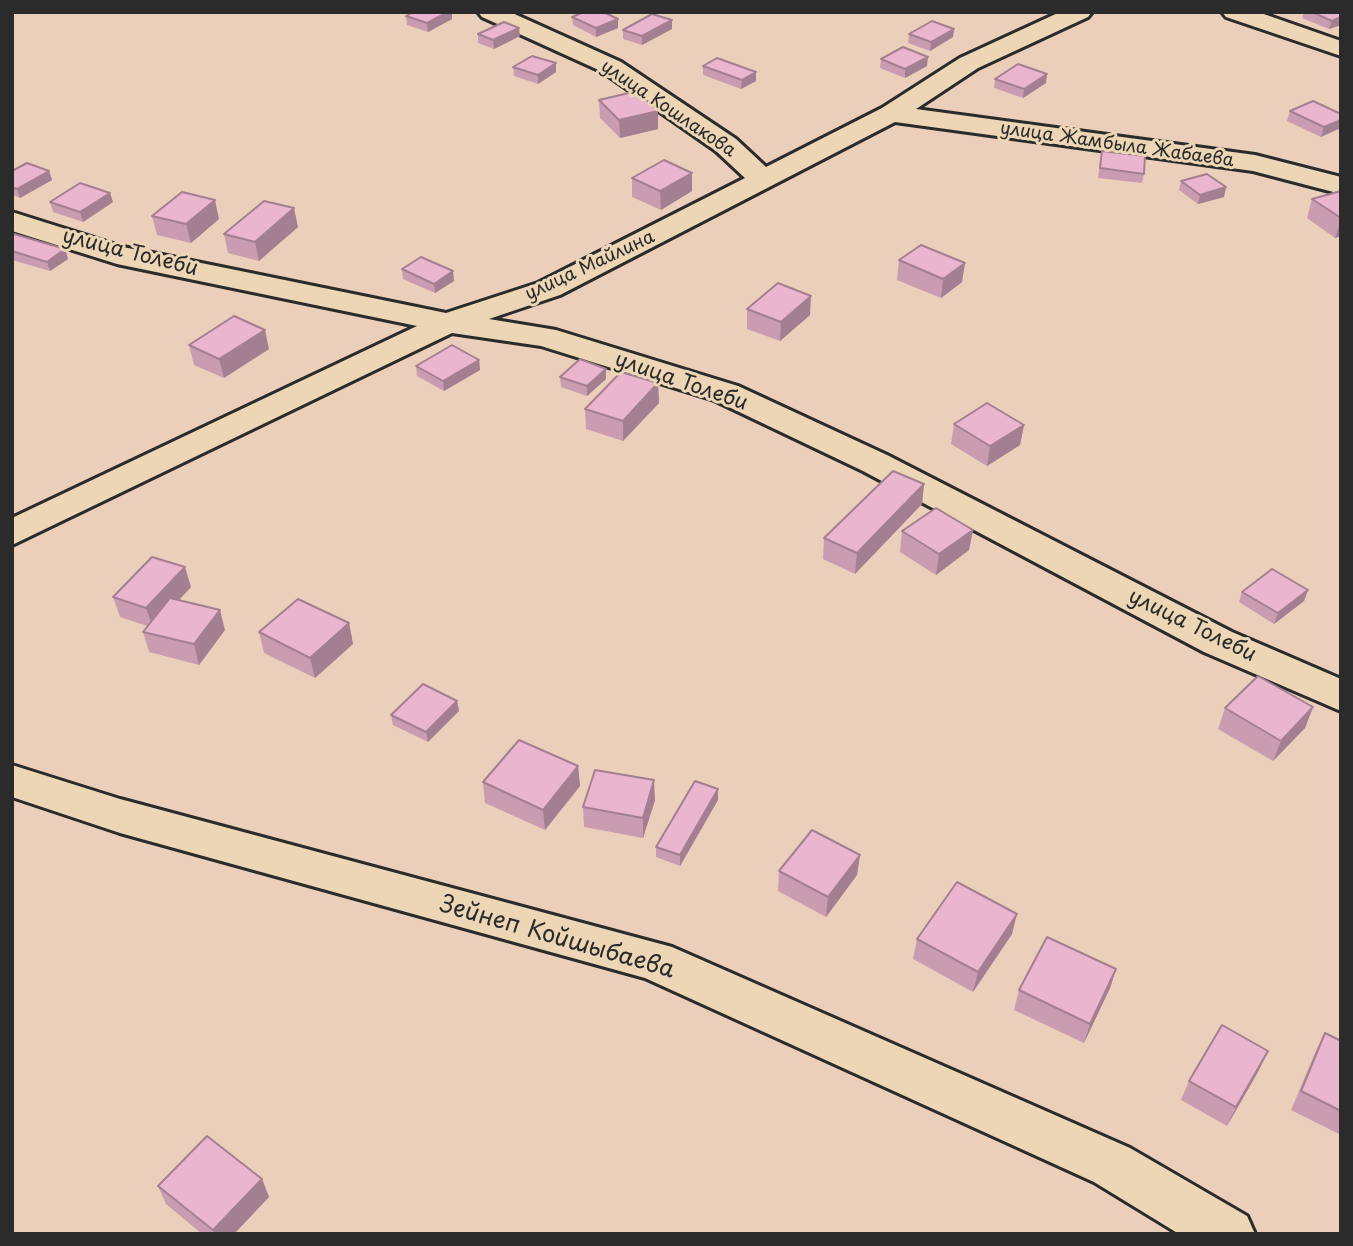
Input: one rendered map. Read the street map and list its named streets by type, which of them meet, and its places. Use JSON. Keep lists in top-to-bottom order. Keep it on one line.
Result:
{"streets":{"street":["улица Кошлакова","улица Жамбыла Жабаева","улица Толеби","улица Майлина","Зейнеп Койшыбаева"]},"crossings":[["улица Кошлакова","улица Майлина"],["улица Жамбыла Жабаева","улица Майлина"],["улица Толеби","улица Майлина"]]}
